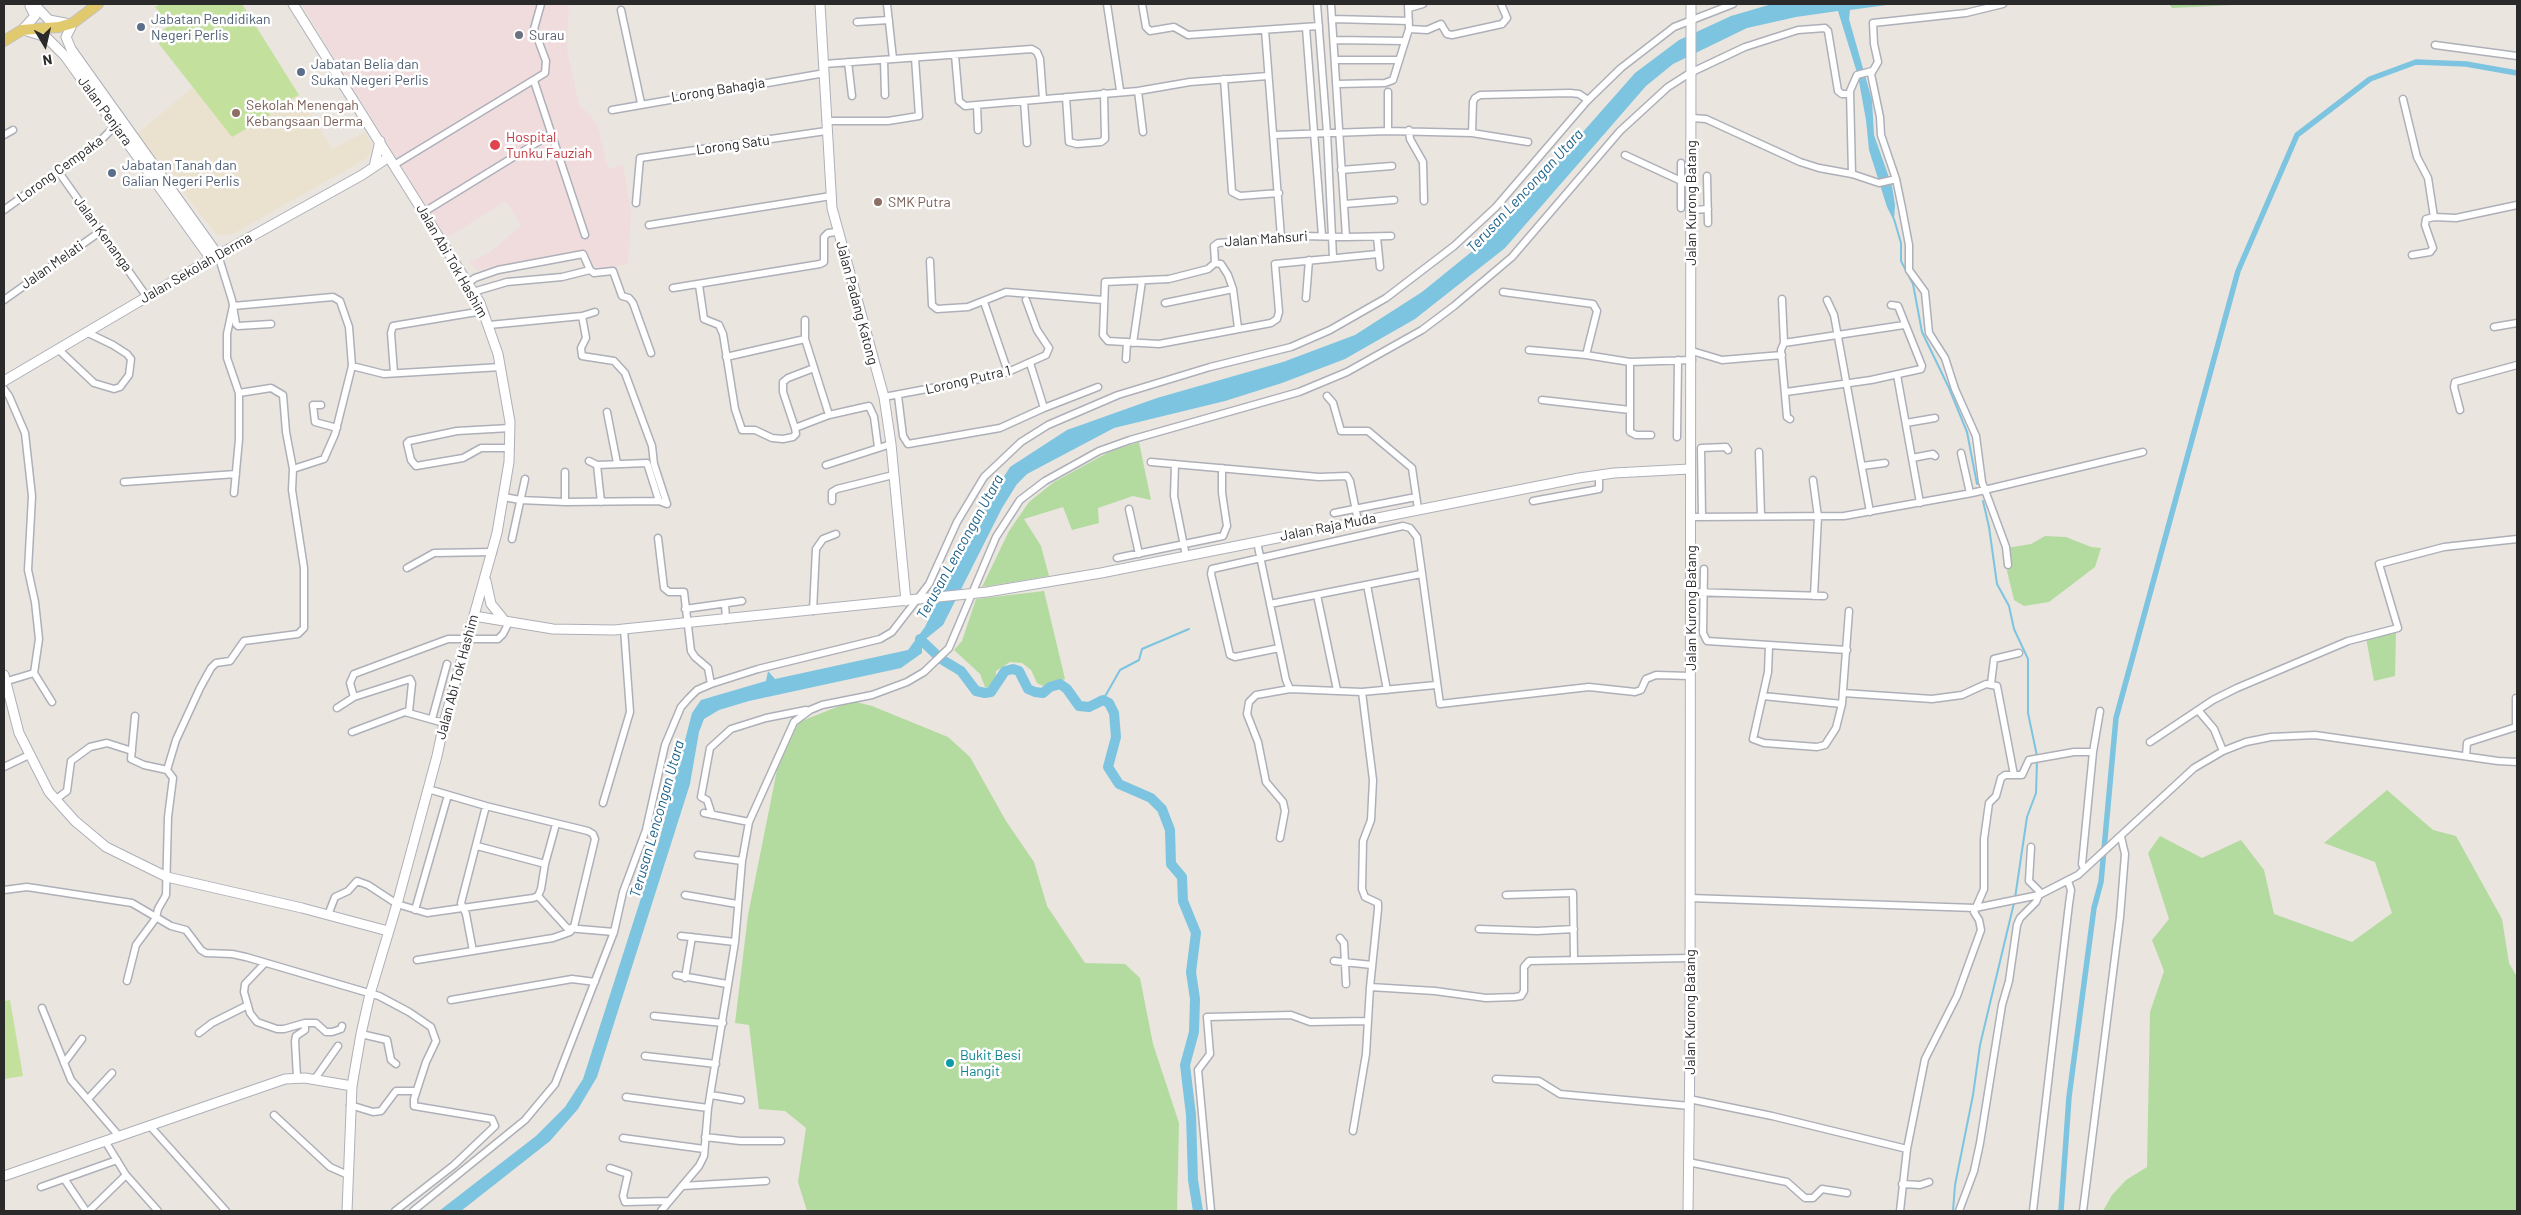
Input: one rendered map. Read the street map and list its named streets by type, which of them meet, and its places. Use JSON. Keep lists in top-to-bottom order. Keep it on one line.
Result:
{"streets":{"street":["Lorong Bahagia","Jalan Penjara","Lorong Satu","Lorong Cempaka","Jalan Kurong Batang","Jalan Kenanga","Jalan Mahsuri","Jalan Abi Tok Hashim","Jalan Melati","Jalan Sekolah Derma","Jalan Padang Katong","Lorong Putra 1","Jalan Raja Muda"]},"crossings":[["Lorong Bahagia","Lorong Satu"],["Lorong Bahagia","Jalan Padang Katong"],["Jalan Penjara","Lorong Cempaka"],["Jalan Penjara","Jalan Sekolah Derma"],["Lorong Satu","Jalan Padang Katong"],["Lorong Cempaka","Jalan Kenanga"],["Jalan Kurong Batang","Jalan Raja Muda"],["Jalan Kenanga","Jalan Melati"],["Jalan Kenanga","Jalan Sekolah Derma"],["Jalan Abi Tok Hashim","Jalan Sekolah Derma"],["Jalan Abi Tok Hashim","Jalan Raja Muda"],["Jalan Padang Katong","Lorong Putra 1"],["Jalan Padang Katong","Jalan Raja Muda"]],"water":["Terusan Lencongan Utara"],"places":["Jabatan Pendidikan Negeri Perlis","Surau","Jabatan Belia dan Sukan Negeri Perlis","Sekolah Menengah Kebangsaan Derma","Hospital Tunku Fauziah","Jabatan Tanah dan Galian Negeri Perlis","SMK Putra","Bukit Besi Hangit"],"north":"bottom"}
